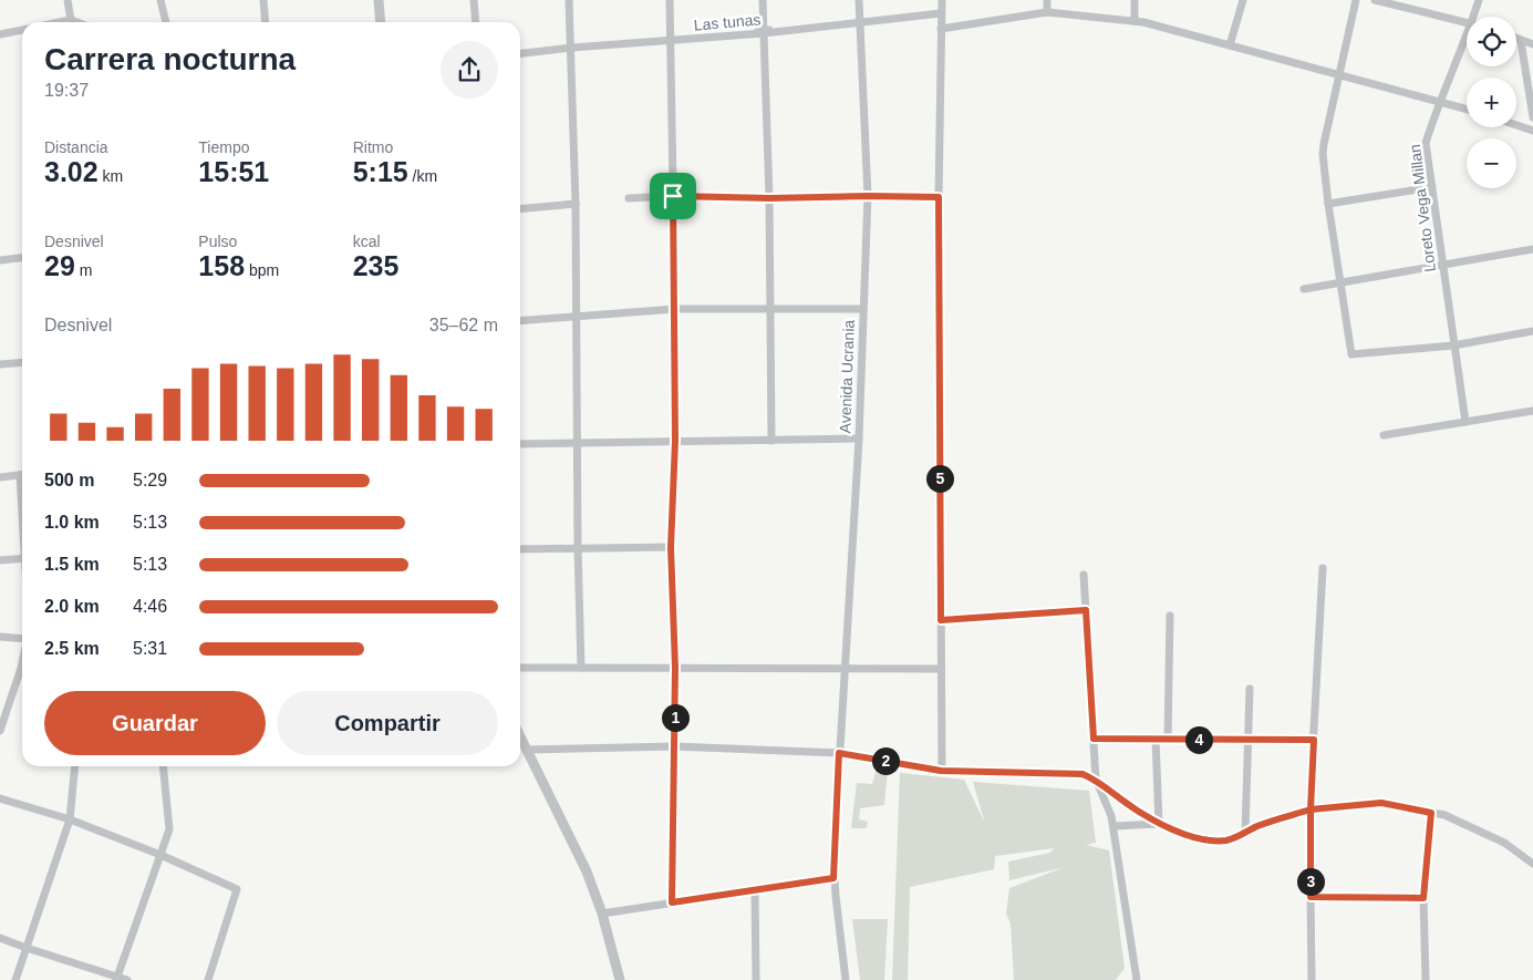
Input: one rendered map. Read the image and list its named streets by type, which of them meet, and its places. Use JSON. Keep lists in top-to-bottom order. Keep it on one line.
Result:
{"streets":{"street":["Las tunas","Loreto Vega Millan","Avenida Ucrania"]},"crossings":[["Las tunas","Avenida Ucrania"]],"page":{"map_buttons":["+","−"],"heading":["Carrera nocturna","19:37"],"stats":[["Distancia","3.02 km"],["Tiempo","15:51"],["Ritmo","5:15 /km"],["Desnivel","29 m"],["Pulso","158 bpm"],["kcal","235"]],"chart":["Desnivel","35–62 m"],"list":[{"name":"500 m","note":"5:29"},{"name":"1.0 km","note":"5:13"},{"name":"1.5 km","note":"5:13"},{"name":"2.0 km","note":"4:46"},{"name":"2.5 km","note":"5:31"}],"pins":["5","1","4","2","3"],"buttons":["Guardar","Compartir"]}}
